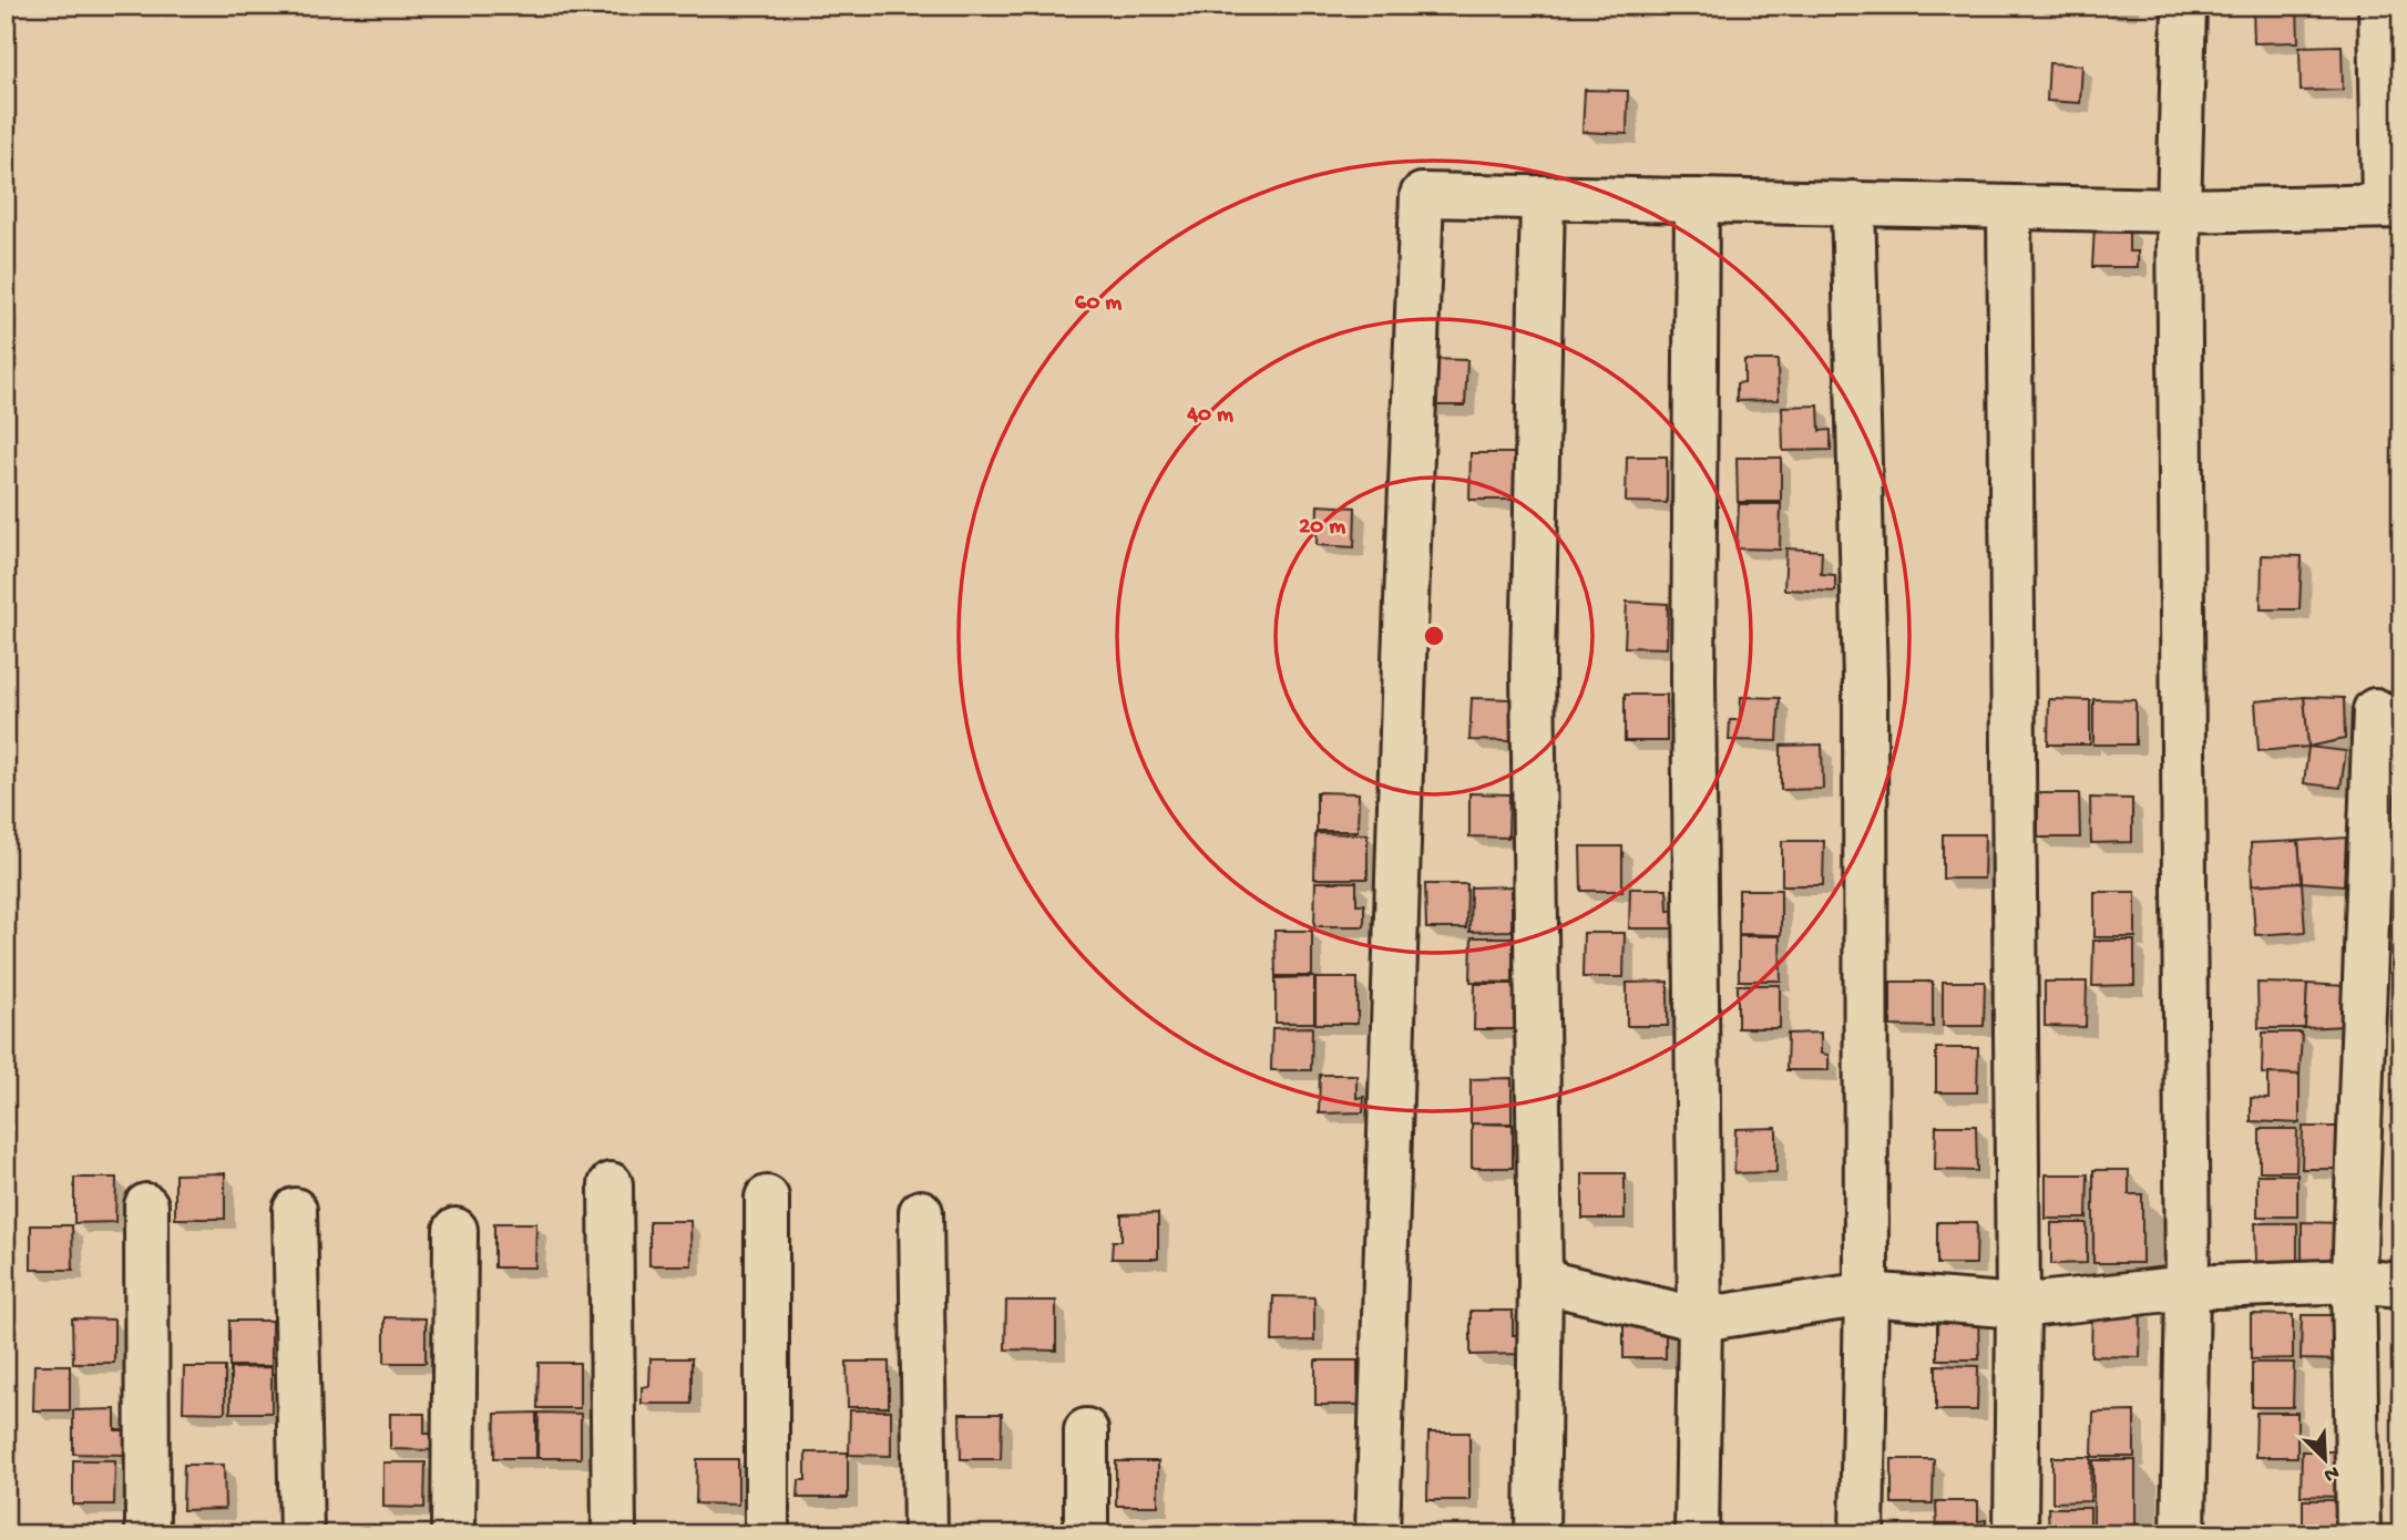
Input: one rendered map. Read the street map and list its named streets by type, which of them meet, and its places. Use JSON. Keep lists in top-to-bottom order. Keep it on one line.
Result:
{"north":"bottom right","rings":["60 m","40 m","20 m"]}
